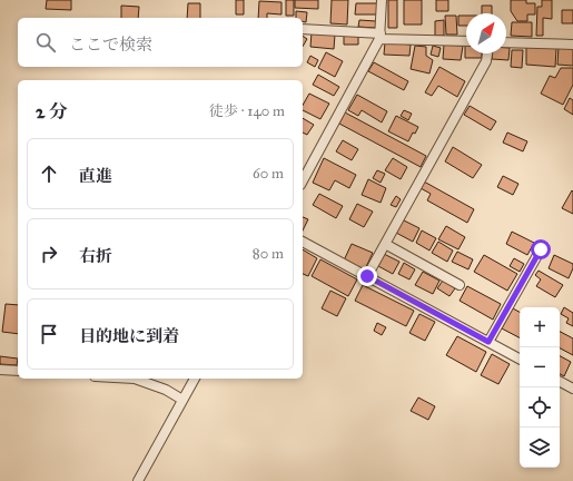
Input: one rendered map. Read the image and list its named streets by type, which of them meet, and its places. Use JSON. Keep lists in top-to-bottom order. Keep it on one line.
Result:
{"north":"top right","page":{"search":"ここで検索","heading":["2 分","徒歩 · 140 m"],"list":[["直進","60 m"],["右折","80 m"],"目的地に到着"],"map_buttons":["+","−"]}}
